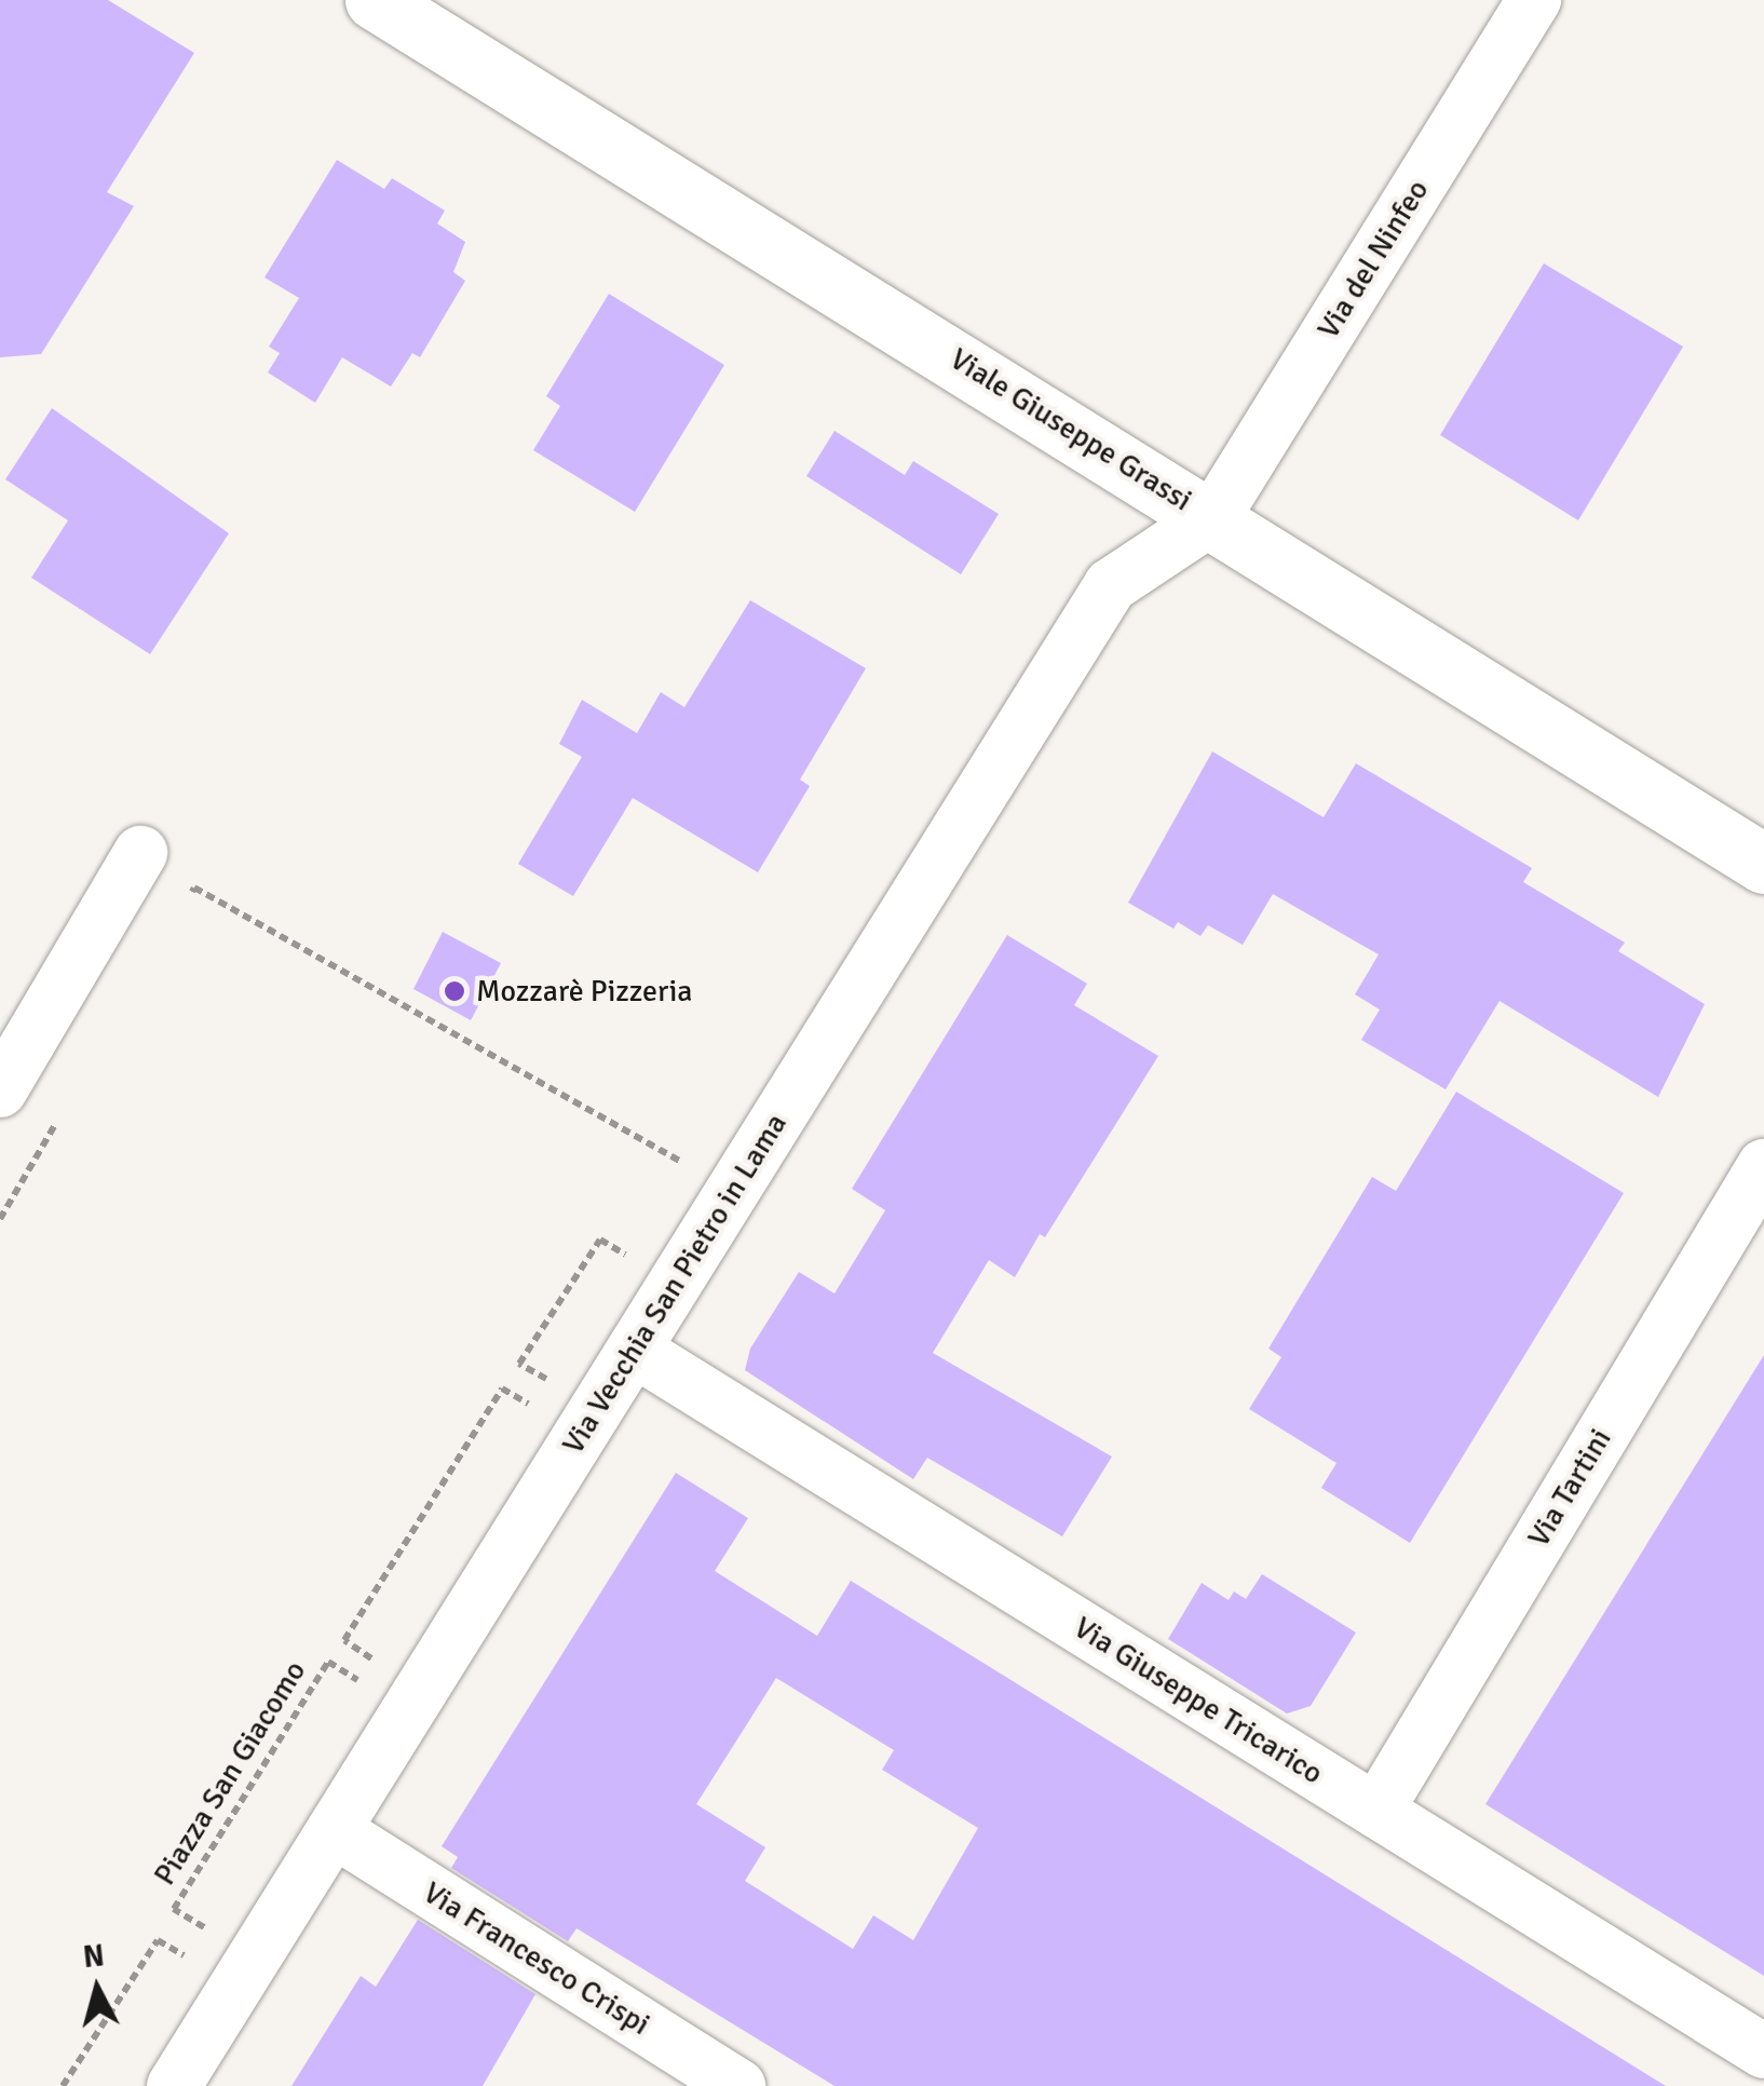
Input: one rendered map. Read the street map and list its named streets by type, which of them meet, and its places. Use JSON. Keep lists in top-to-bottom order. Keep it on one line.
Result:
{"streets":{"main road":["Viale Giuseppe Grassi"],"street":["Via del Ninfeo","Via Vecchia San Pietro in Lama","Via Tartini","Via Giuseppe Tricarico","Via Francesco Crispi"],"path":["Piazza San Giacomo"]},"crossings":[["Via del Ninfeo","Viale Giuseppe Grassi"],["Via del Ninfeo","Via Vecchia San Pietro in Lama"],["Viale Giuseppe Grassi","Via Vecchia San Pietro in Lama"],["Via Vecchia San Pietro in Lama","Via Giuseppe Tricarico"],["Via Vecchia San Pietro in Lama","Via Francesco Crispi"],["Via Tartini","Via Giuseppe Tricarico"]],"places":["Mozzarè Pizzeria"],"north":"top"}
